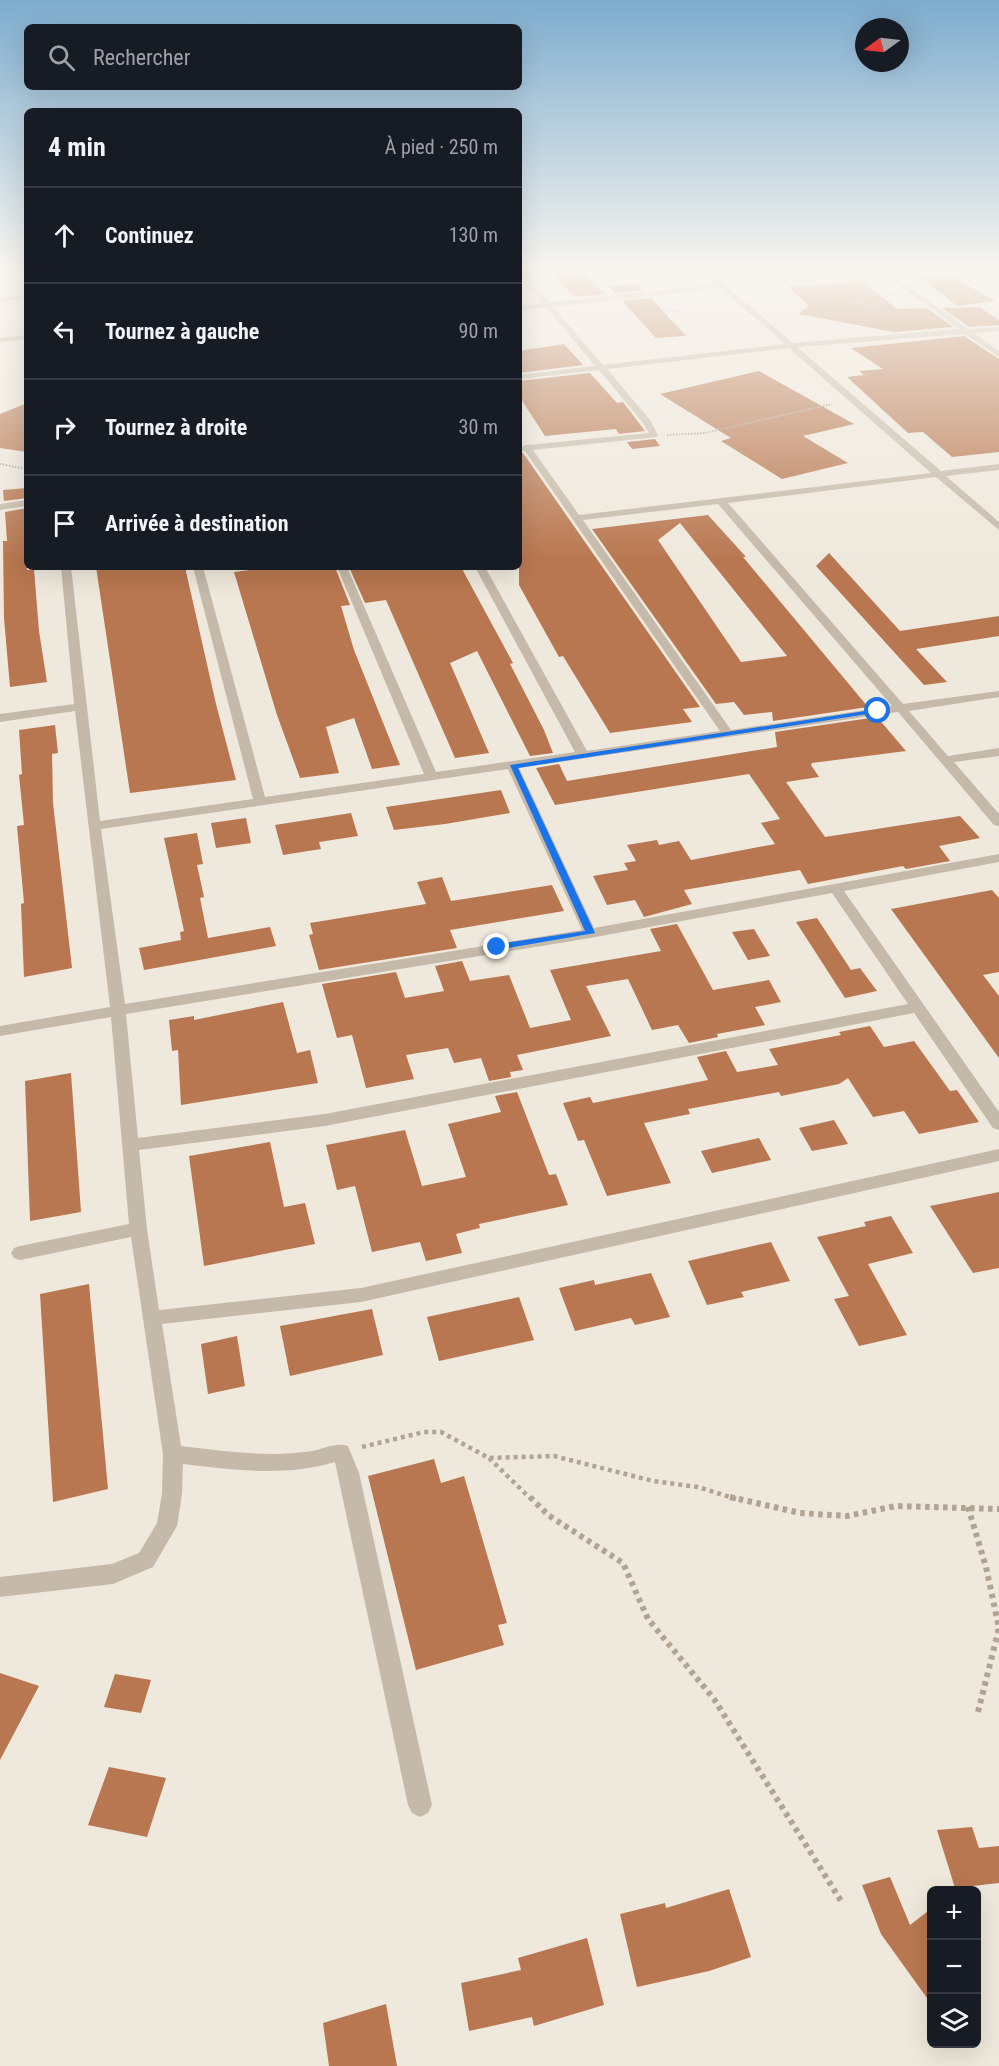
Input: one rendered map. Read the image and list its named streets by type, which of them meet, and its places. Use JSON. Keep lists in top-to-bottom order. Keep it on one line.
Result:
{"north":"left","page":{"search":"Rechercher","heading":["4 min","À pied · 250 m"],"list":[["Continuez","130 m"],["Tournez à gauche","90 m"],["Tournez à droite","30 m"],"Arrivée à destination"],"map_buttons":["+","−"]}}
